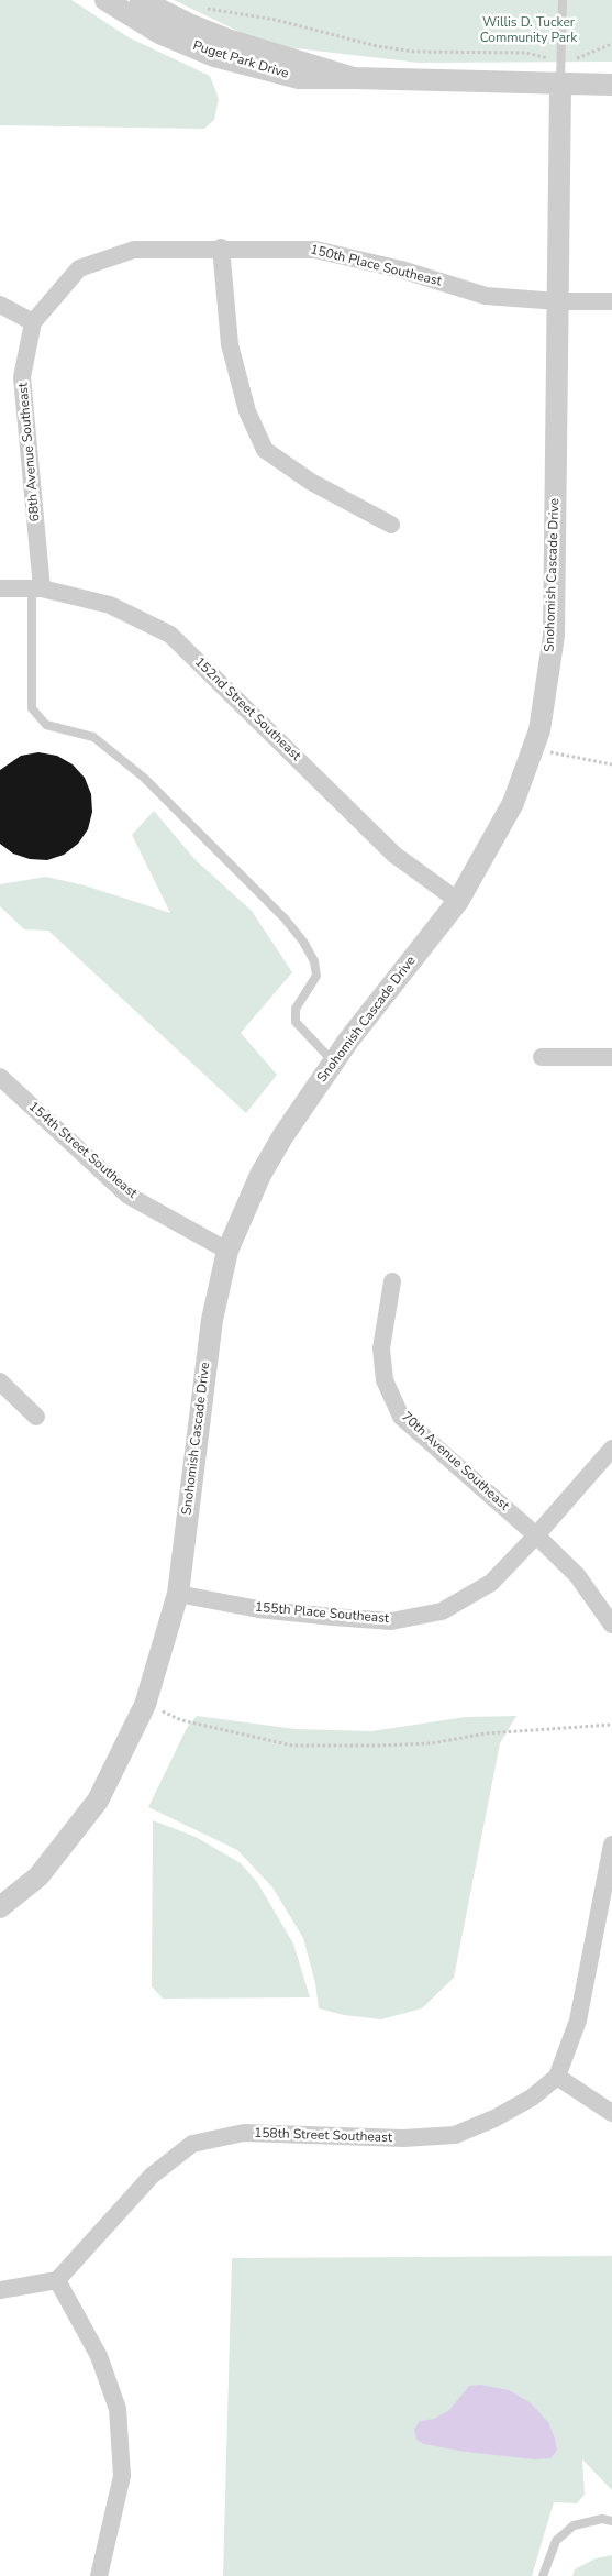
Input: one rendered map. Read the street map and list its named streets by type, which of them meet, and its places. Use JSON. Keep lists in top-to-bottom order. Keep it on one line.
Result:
{"streets":{"street":["Puget Park Drive","150th Place Southeast","68th Avenue Southeast","Snohomish Cascade Drive","152nd Street Southeast","154th Street Southeast","70th Avenue Southeast","155th Place Southeast","158th Street Southeast"]},"crossings":[["Puget Park Drive","Snohomish Cascade Drive"],["150th Place Southeast","68th Avenue Southeast"],["150th Place Southeast","Snohomish Cascade Drive"],["68th Avenue Southeast","152nd Street Southeast"],["Snohomish Cascade Drive","152nd Street Southeast"],["Snohomish Cascade Drive","154th Street Southeast"],["Snohomish Cascade Drive","155th Place Southeast"],["70th Avenue Southeast","155th Place Southeast"]],"parks":["Willis D. Tucker Community Park"]}
